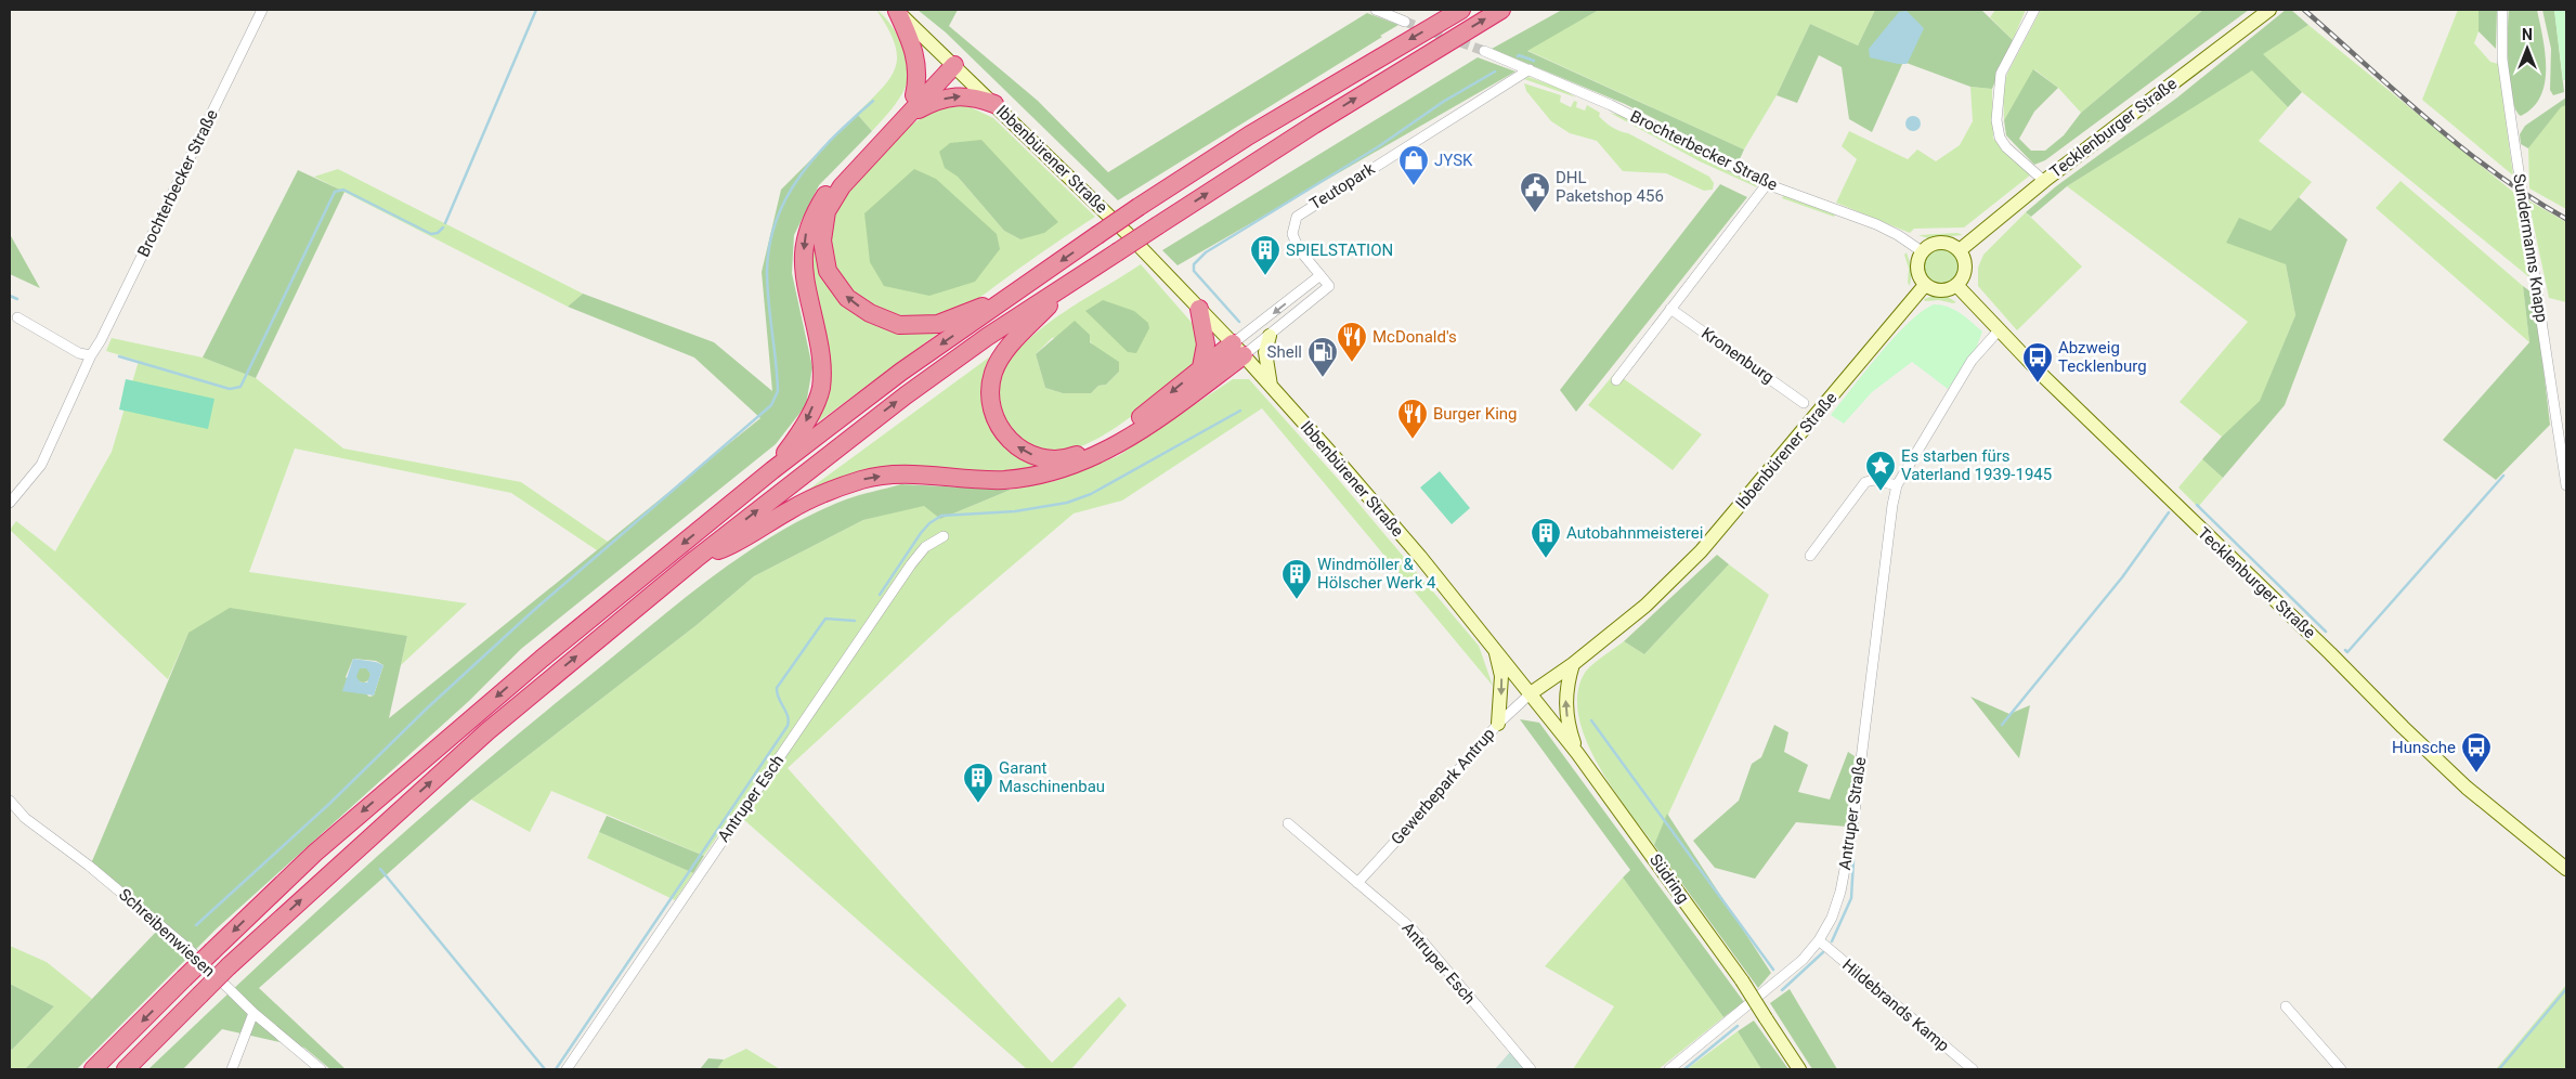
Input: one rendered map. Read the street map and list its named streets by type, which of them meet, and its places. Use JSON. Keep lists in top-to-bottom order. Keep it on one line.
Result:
{"streets":{"main road":["Tecklenburger Straße","Ibbenbürener Straße","Südring"],"street":["Brochterbecker Straße","Teutopark","Sundermanns Knapp","Kronenburg","Gewerbepark Antrup","Antruper Esch","Antruper Straße","Schreibenwiesen","Hildebrands Kamp"]},"crossings":[["Tecklenburger Straße","Brochterbecker Straße"],["Tecklenburger Straße","Ibbenbürener Straße"],["Tecklenburger Straße","Antruper Straße"],["Brochterbecker Straße","Ibbenbürener Straße"],["Brochterbecker Straße","Teutopark"],["Ibbenbürener Straße","Teutopark"],["Ibbenbürener Straße","Gewerbepark Antrup"],["Ibbenbürener Straße","Südring"],["Gewerbepark Antrup","Antruper Esch"],["Gewerbepark Antrup","Südring"],["Antruper Straße","Hildebrands Kamp"]],"places":{"shop":["JYSK"],"public building":["DHL Paketshop 456"],"building":["SPIELSTATION","Autobahnmeisterei","Windmöller & Hölscher Werk 4","Garant Maschinenbau"],"restaurant":["McDonald's","Burger King"],"fuel station":["Shell"],"bus stop":["Abzweig Tecklenburg","Hunsche"],"place":["Es starben fürs Vaterland 1939-1945"]},"north":"top"}
